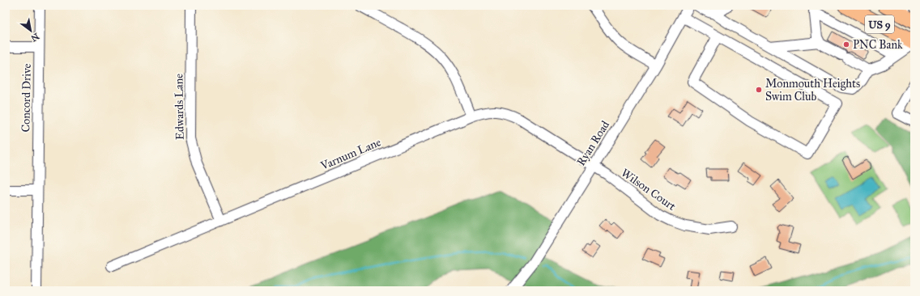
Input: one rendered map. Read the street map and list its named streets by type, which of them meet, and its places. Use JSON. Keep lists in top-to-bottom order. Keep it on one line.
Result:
{"streets":{"highway":["US 9"],"street":["Concord Drive","Edwards Lane","Ryan Road","Varnum Lane","Wilson Court"]},"crossings":[["Edwards Lane","Varnum Lane"],["Ryan Road","Varnum Lane"],["Ryan Road","Wilson Court"],["Varnum Lane","Wilson Court"]],"places":["PNC Bank","Monmouth Heights Swim Club"],"north":"bottom right"}
